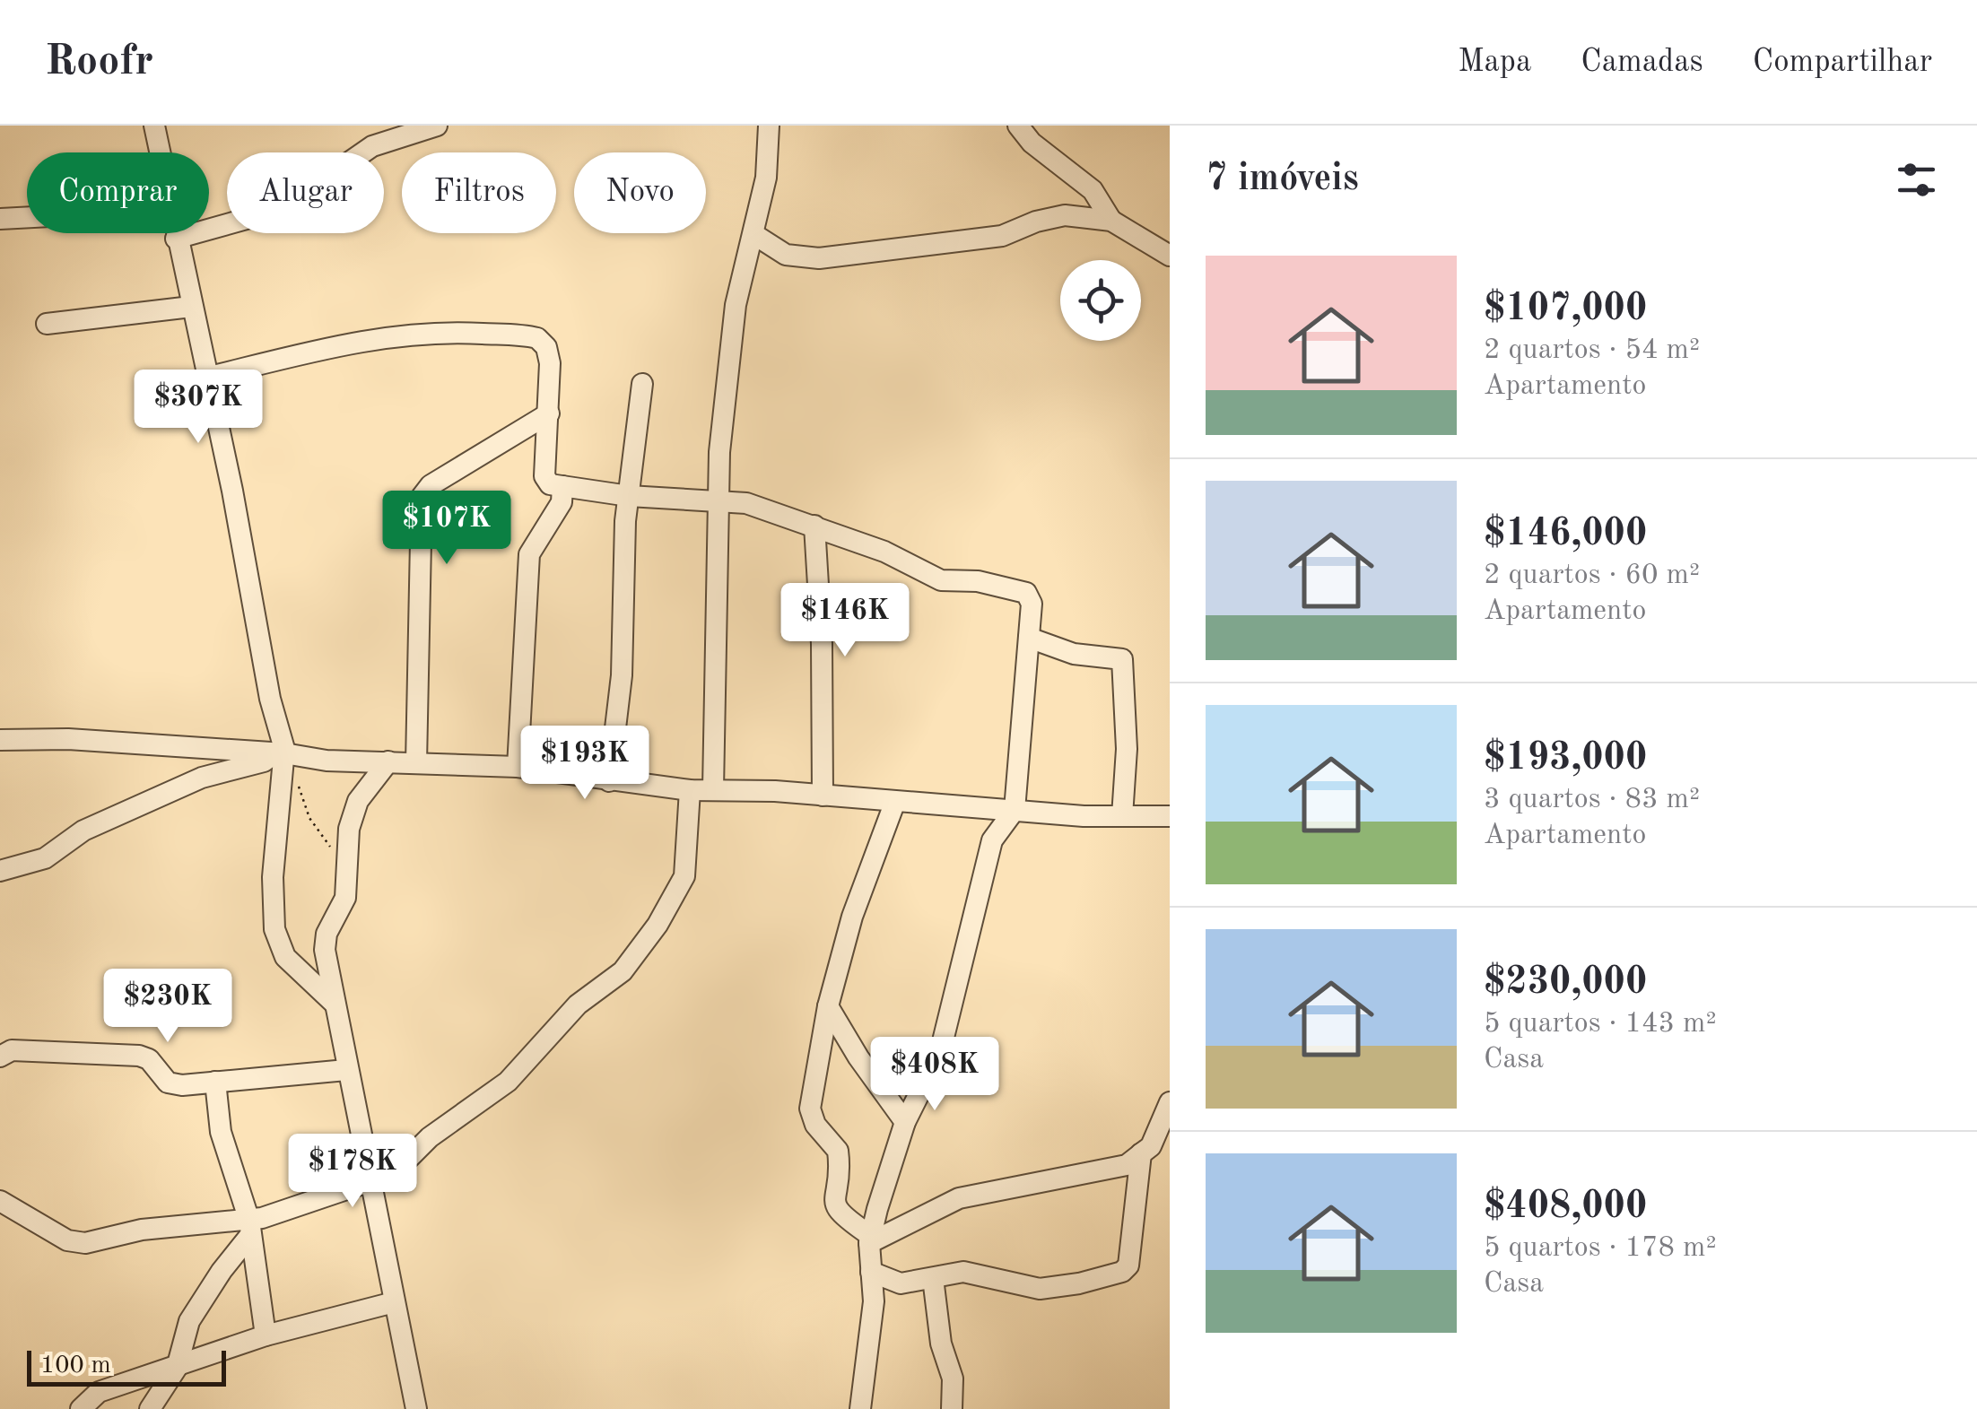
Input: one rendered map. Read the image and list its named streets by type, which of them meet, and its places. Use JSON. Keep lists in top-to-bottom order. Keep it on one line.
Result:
{"scale_bar":"100 m","page":{"header":"Roofr","nav":["Mapa","Camadas","Compartilhar"],"heading":"7 imóveis","chip":["Comprar","Alugar","Filtros","Novo"],"list":[{"name":"$107,000","note":"2 quartos · 54 m² · Apartamento"},{"name":"$146,000","note":"2 quartos · 60 m² · Apartamento"},{"name":"$193,000","note":"3 quartos · 83 m² · Apartamento"},{"name":"$230,000","note":"5 quartos · 143 m² · Casa"},{"name":"$408,000","note":"5 quartos · 178 m² · Casa"}],"price":["$307K","$107K","$146K","$193K","$230K","$408K","$178K"],"scale":"100 m"}}
